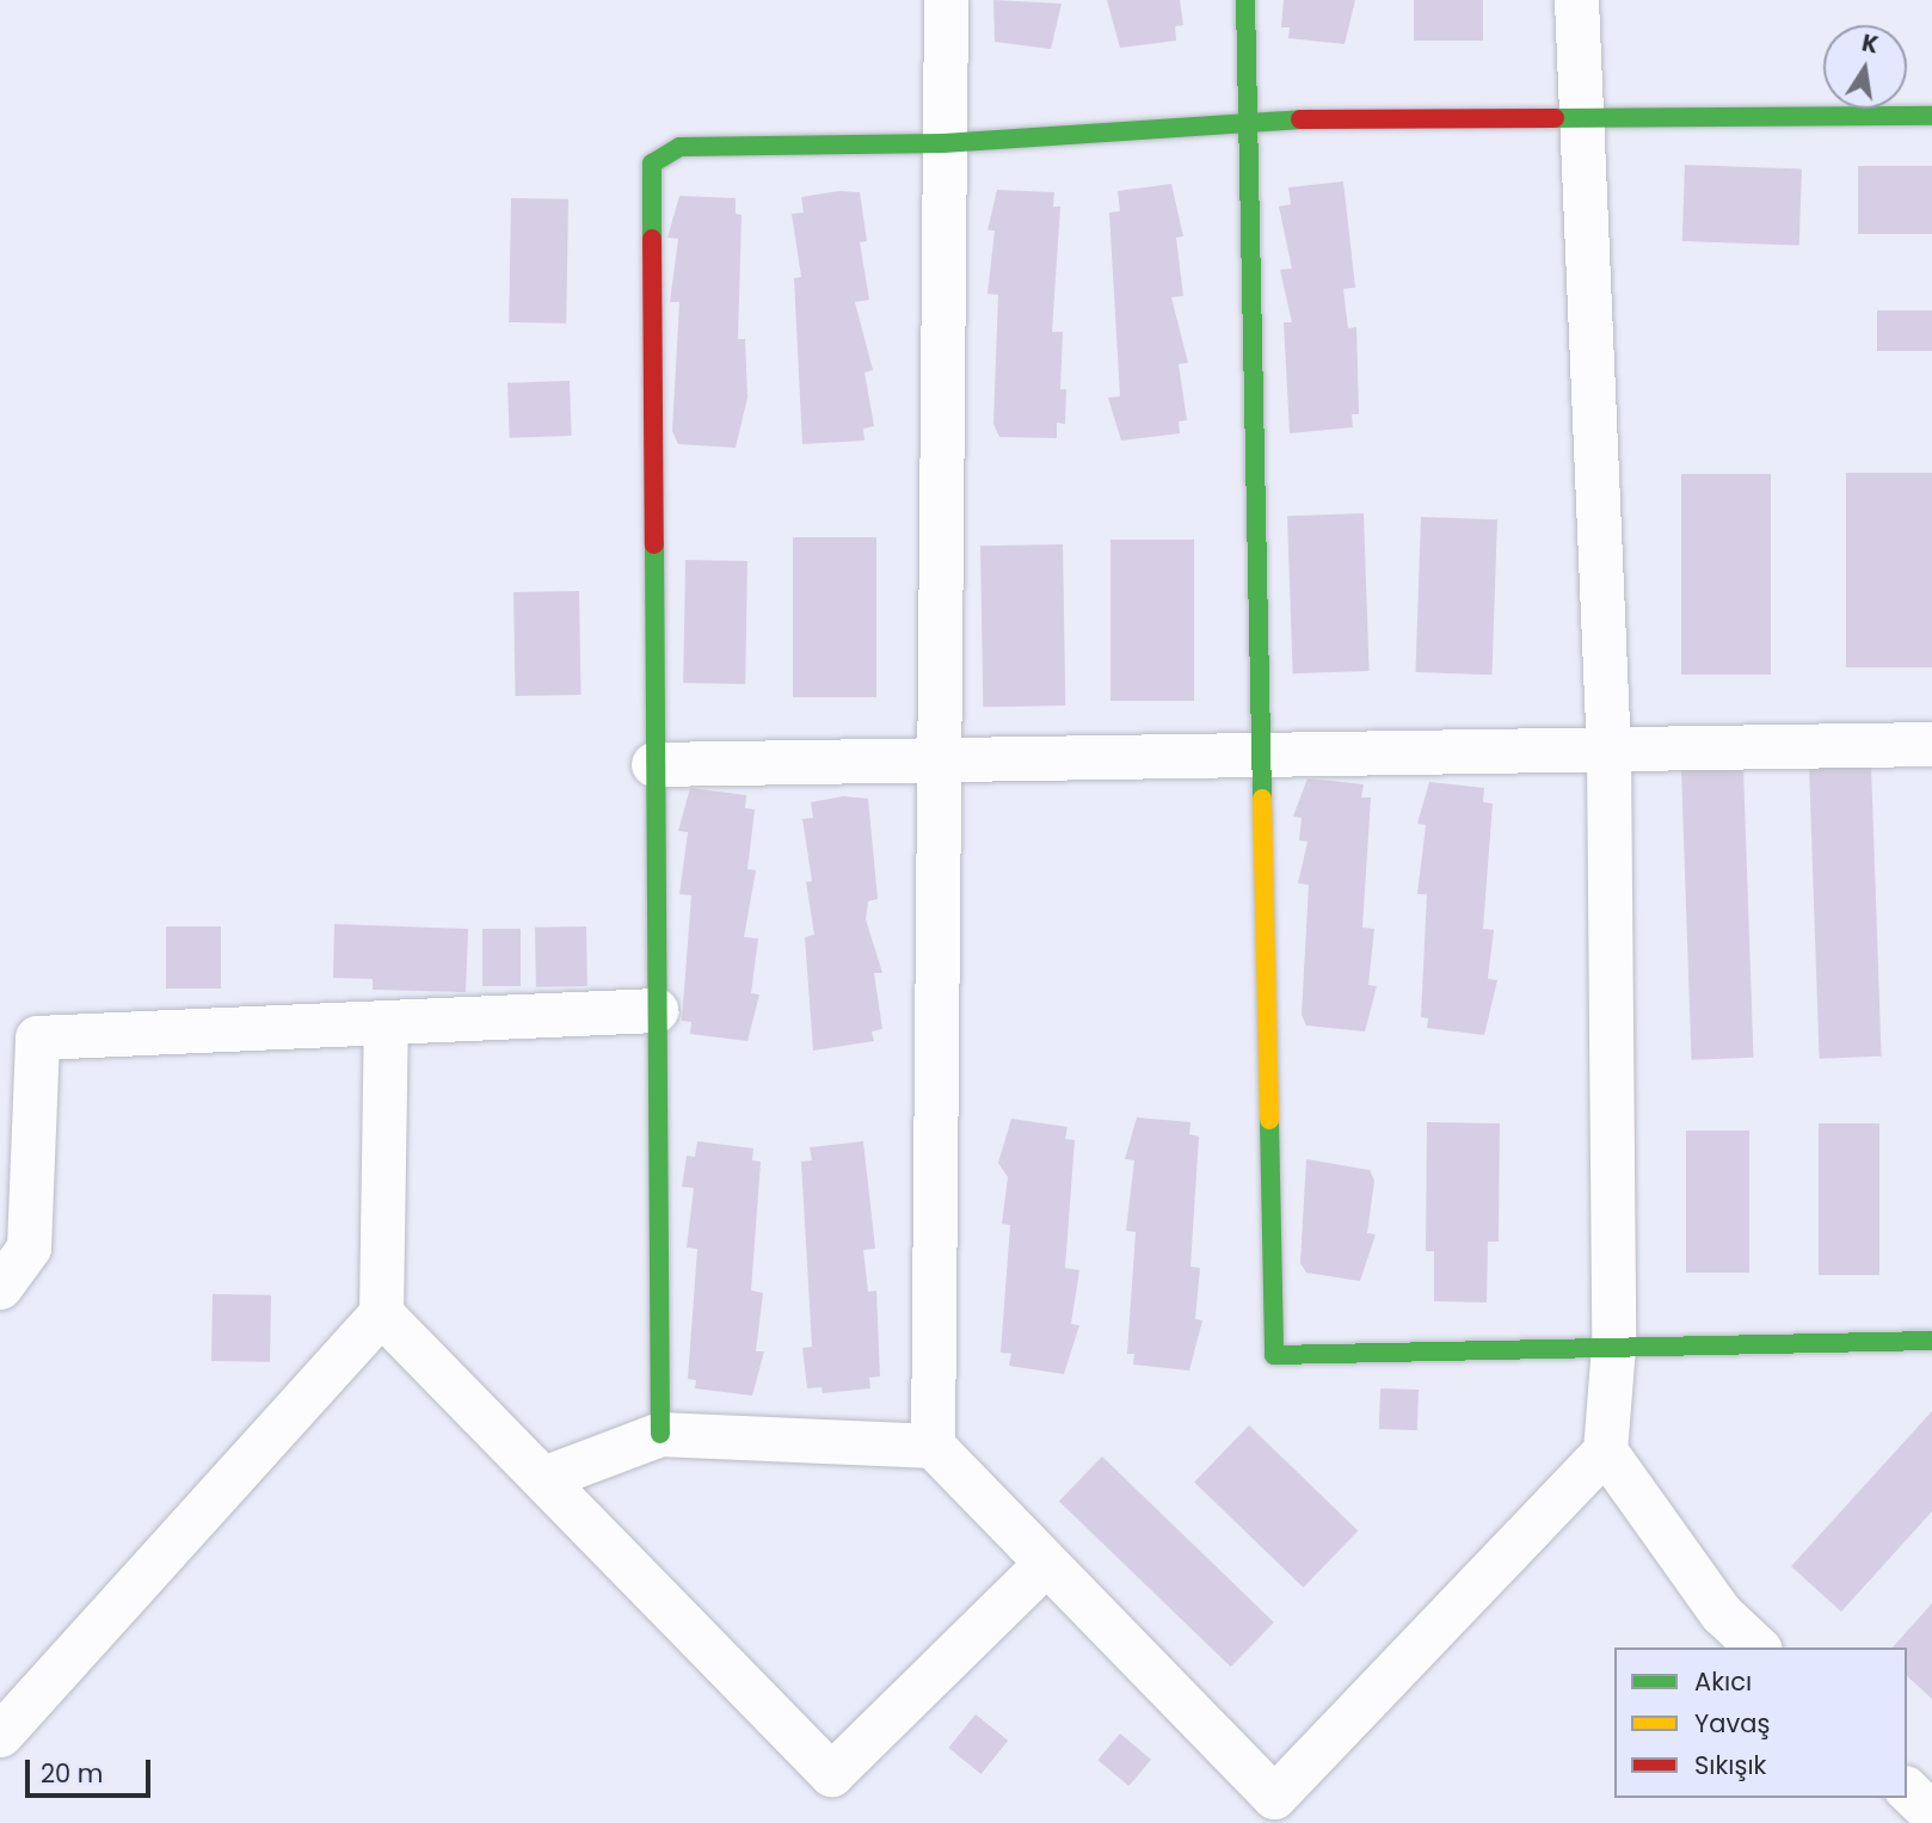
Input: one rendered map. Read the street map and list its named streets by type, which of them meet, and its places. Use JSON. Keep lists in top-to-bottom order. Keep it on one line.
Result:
{"legend":["Akıcı","Yavaş","Sıkışık"],"scale_bar":"20 m","north":"top"}
